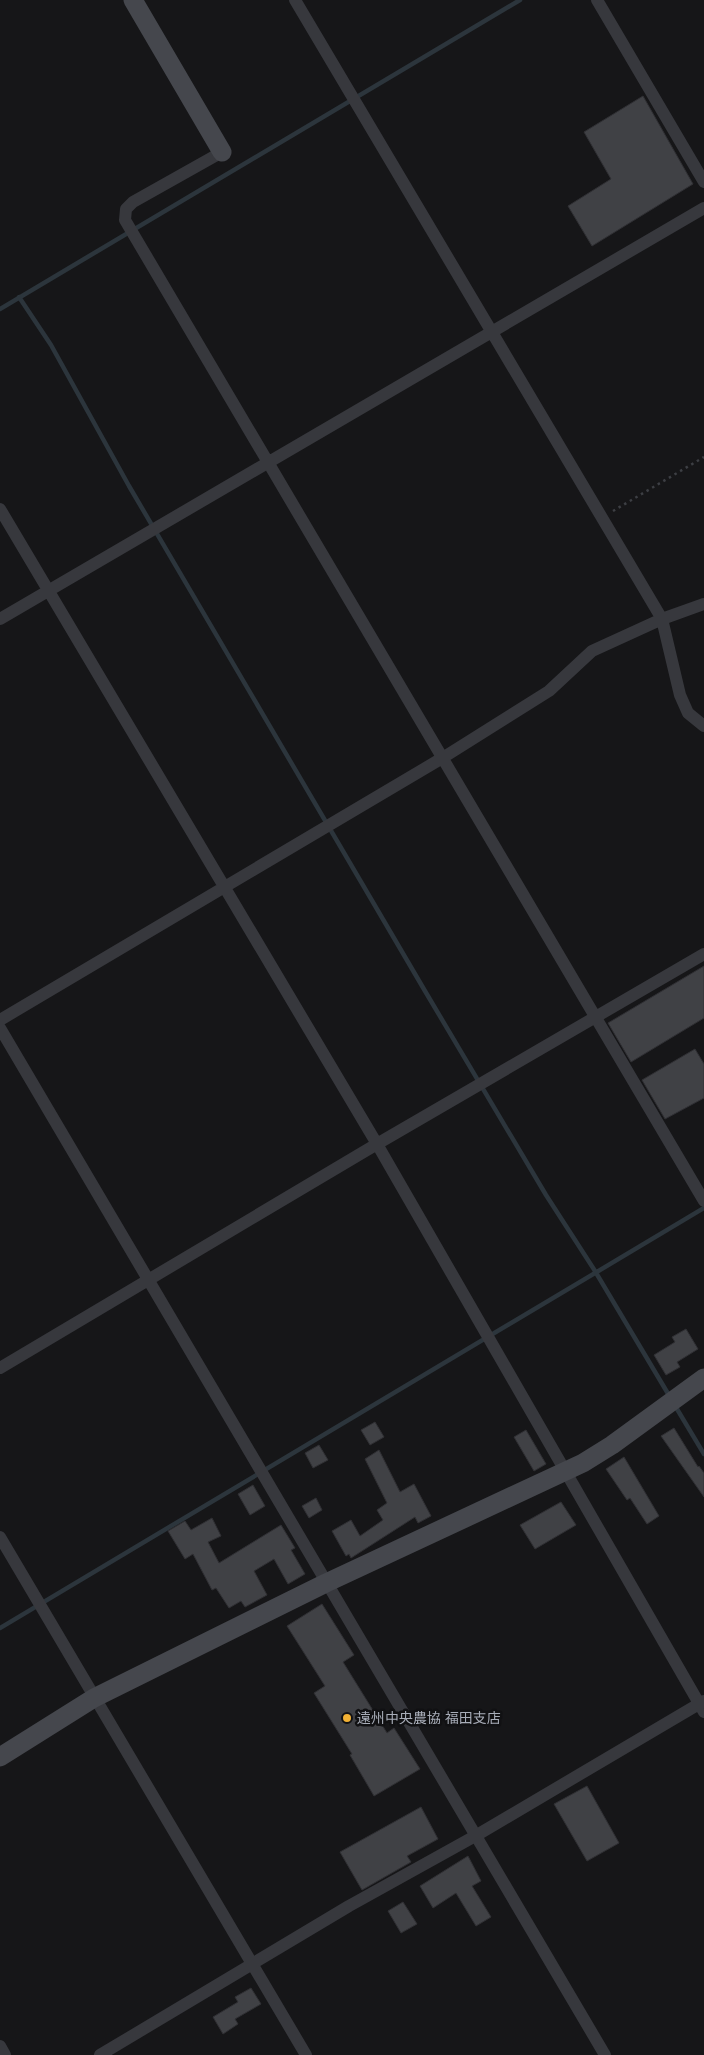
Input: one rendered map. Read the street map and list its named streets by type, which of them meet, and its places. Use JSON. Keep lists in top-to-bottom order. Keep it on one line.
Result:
{"places":["遠州中央農協 福田支店"]}
